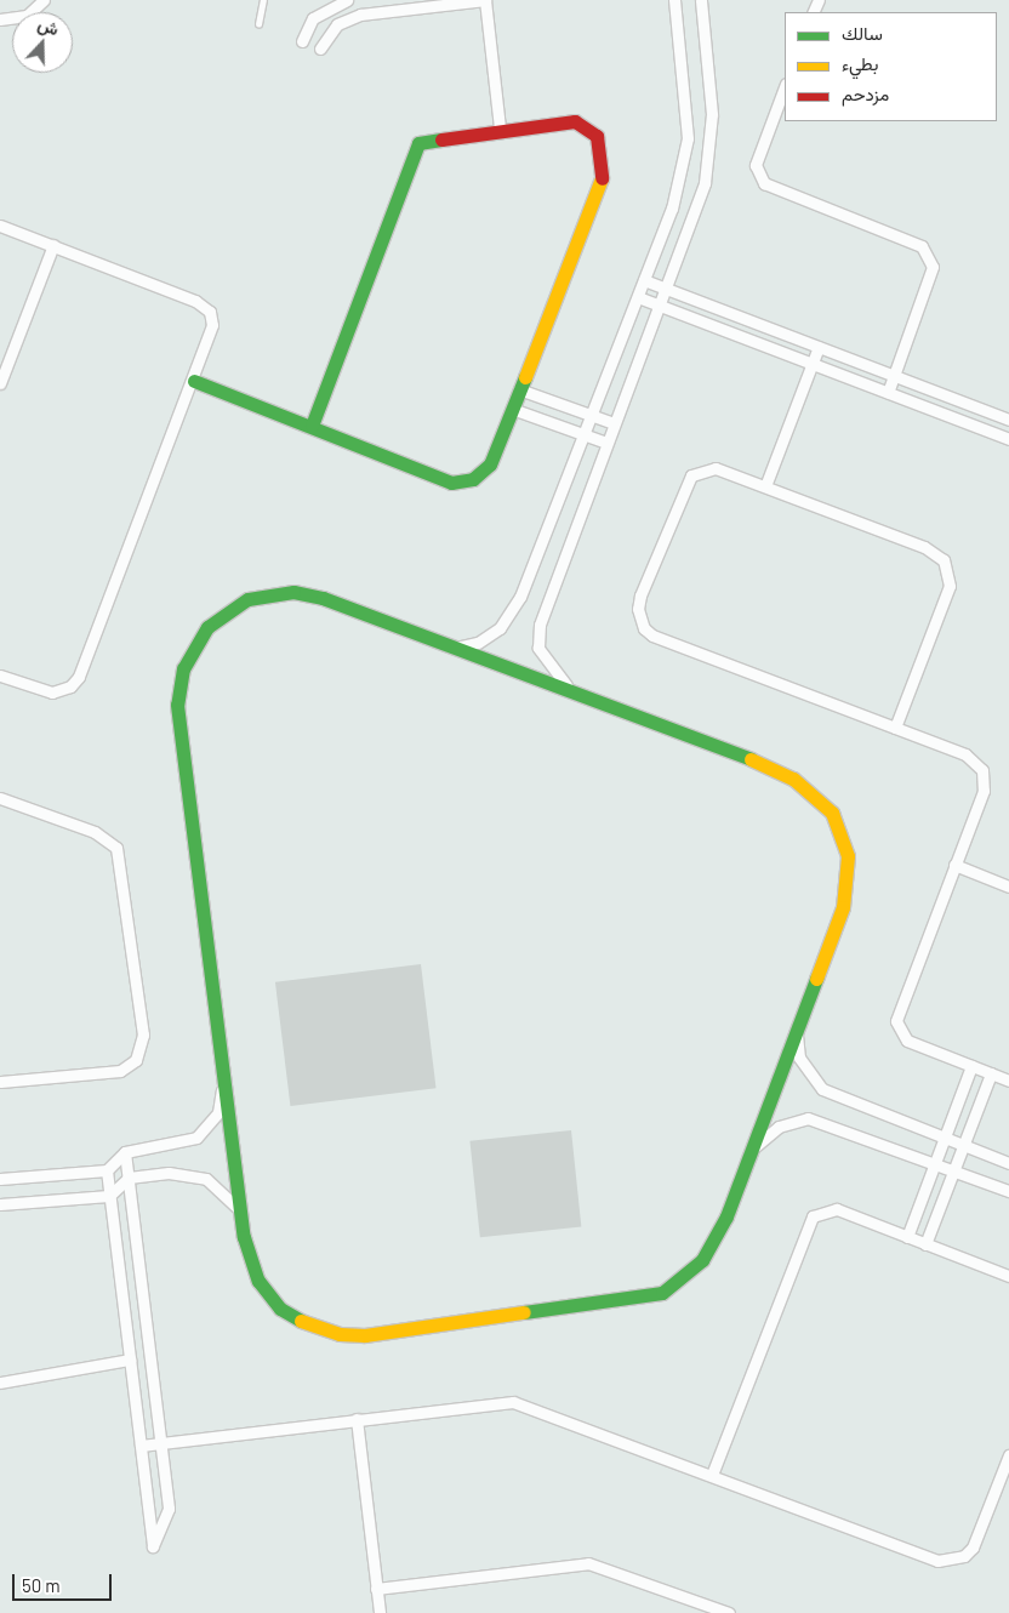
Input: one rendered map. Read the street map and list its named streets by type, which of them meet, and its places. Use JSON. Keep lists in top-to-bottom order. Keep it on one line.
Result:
{"legend":["سالك","بطيء","مزدحم"],"scale_bar":"50 m","north":"top"}
